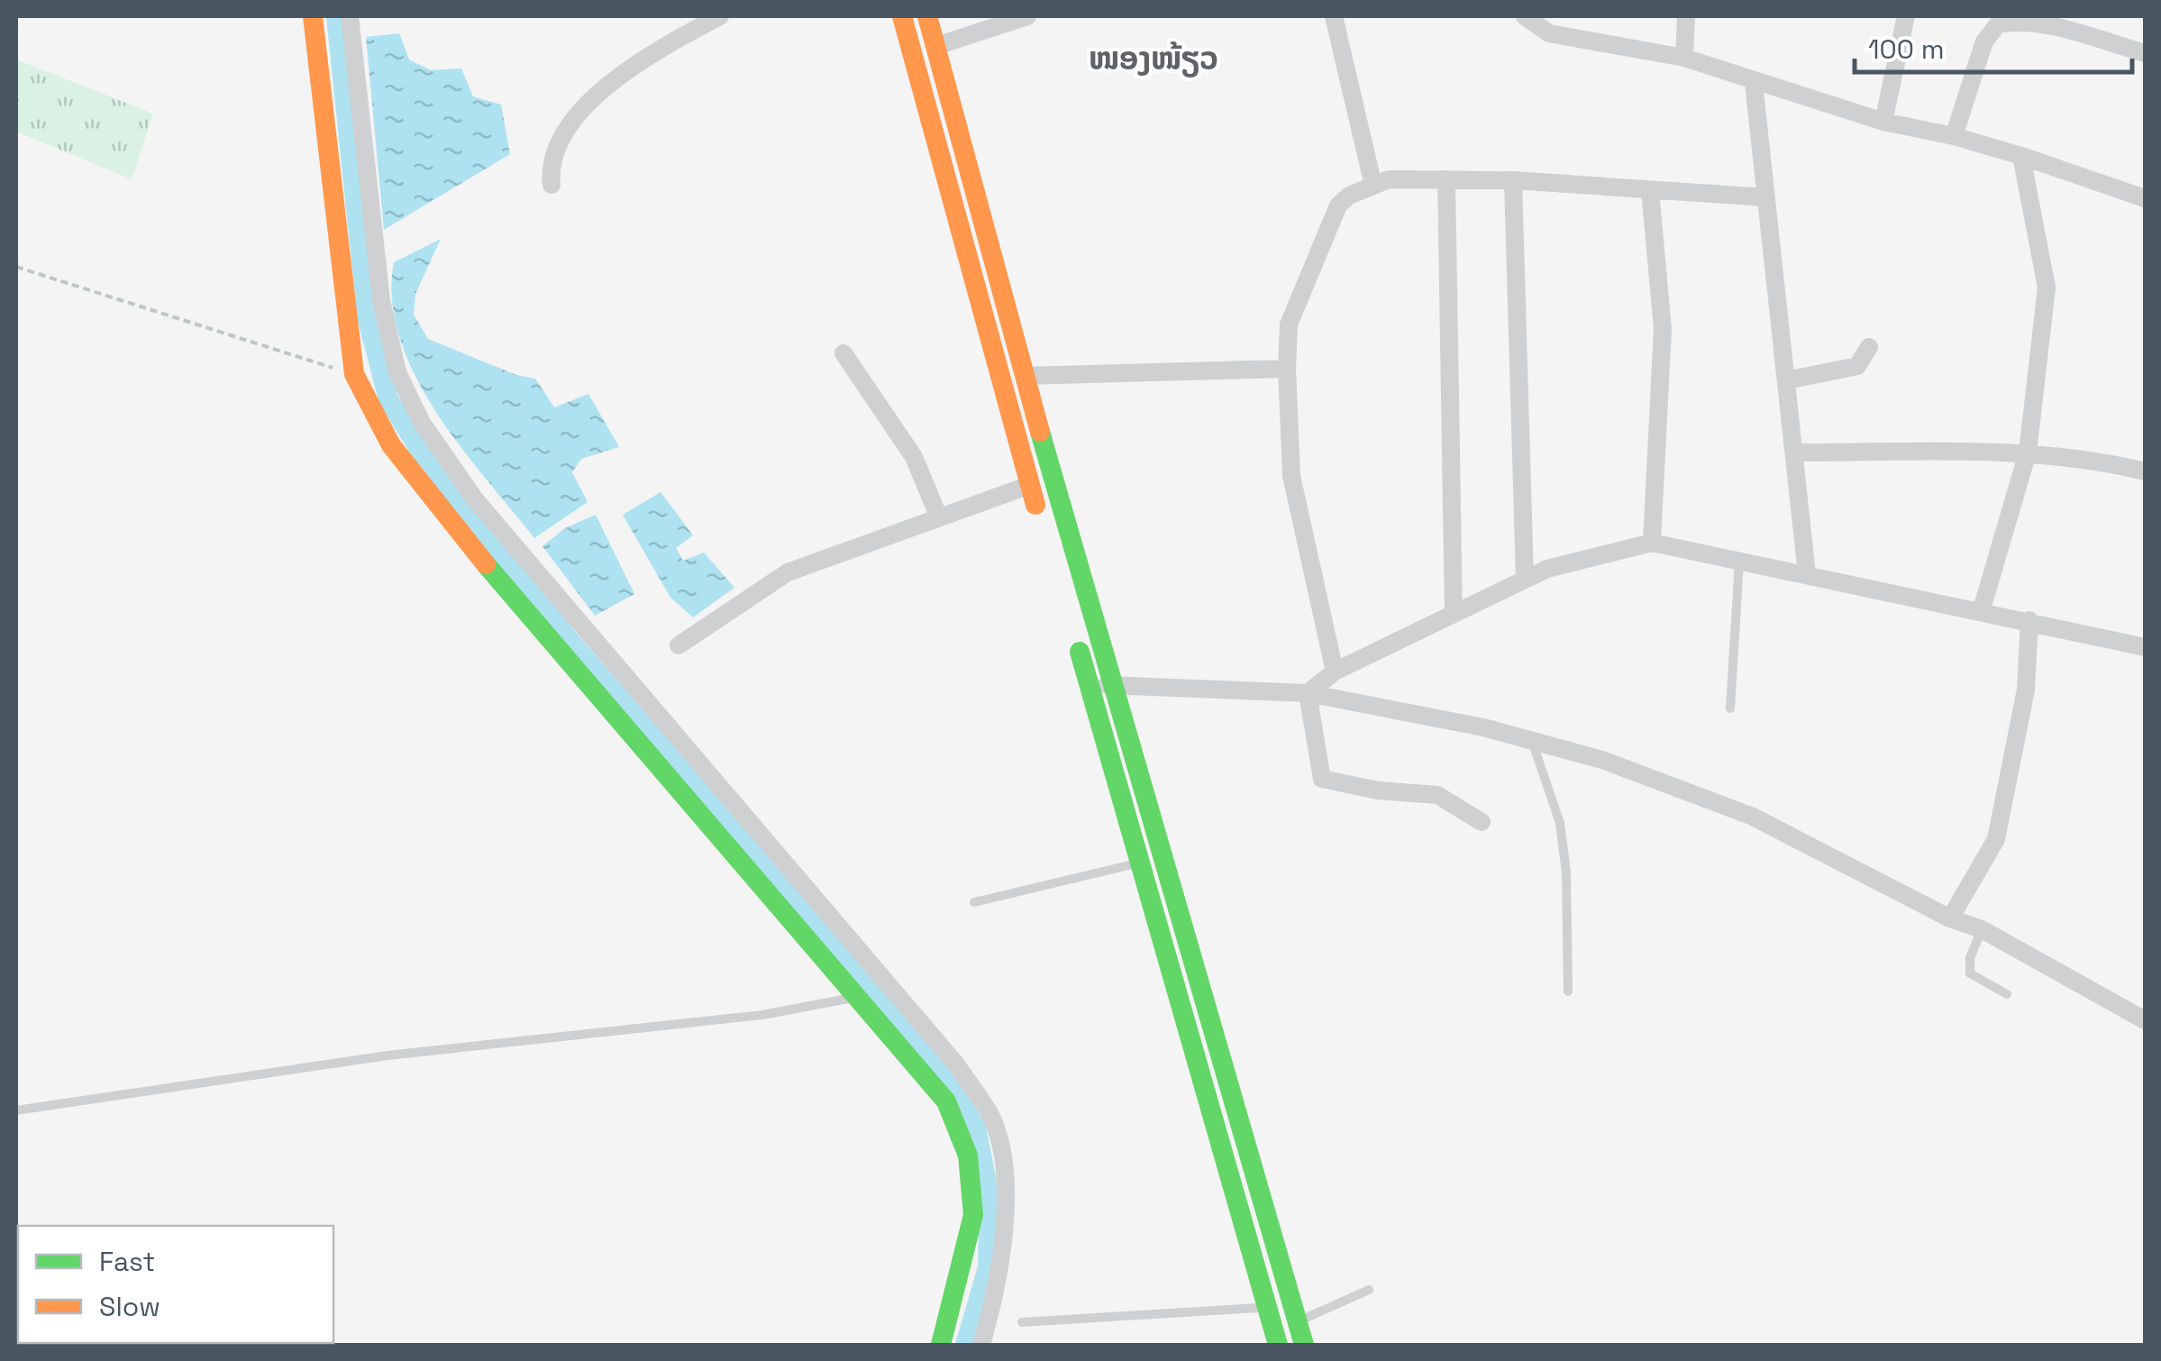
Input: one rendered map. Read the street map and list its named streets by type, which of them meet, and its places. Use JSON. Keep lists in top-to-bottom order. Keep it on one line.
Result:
{"districts":["ໜອງໜ້ຽວ"],"legend":["Fast","Slow"],"scale_bar":"100 m"}
